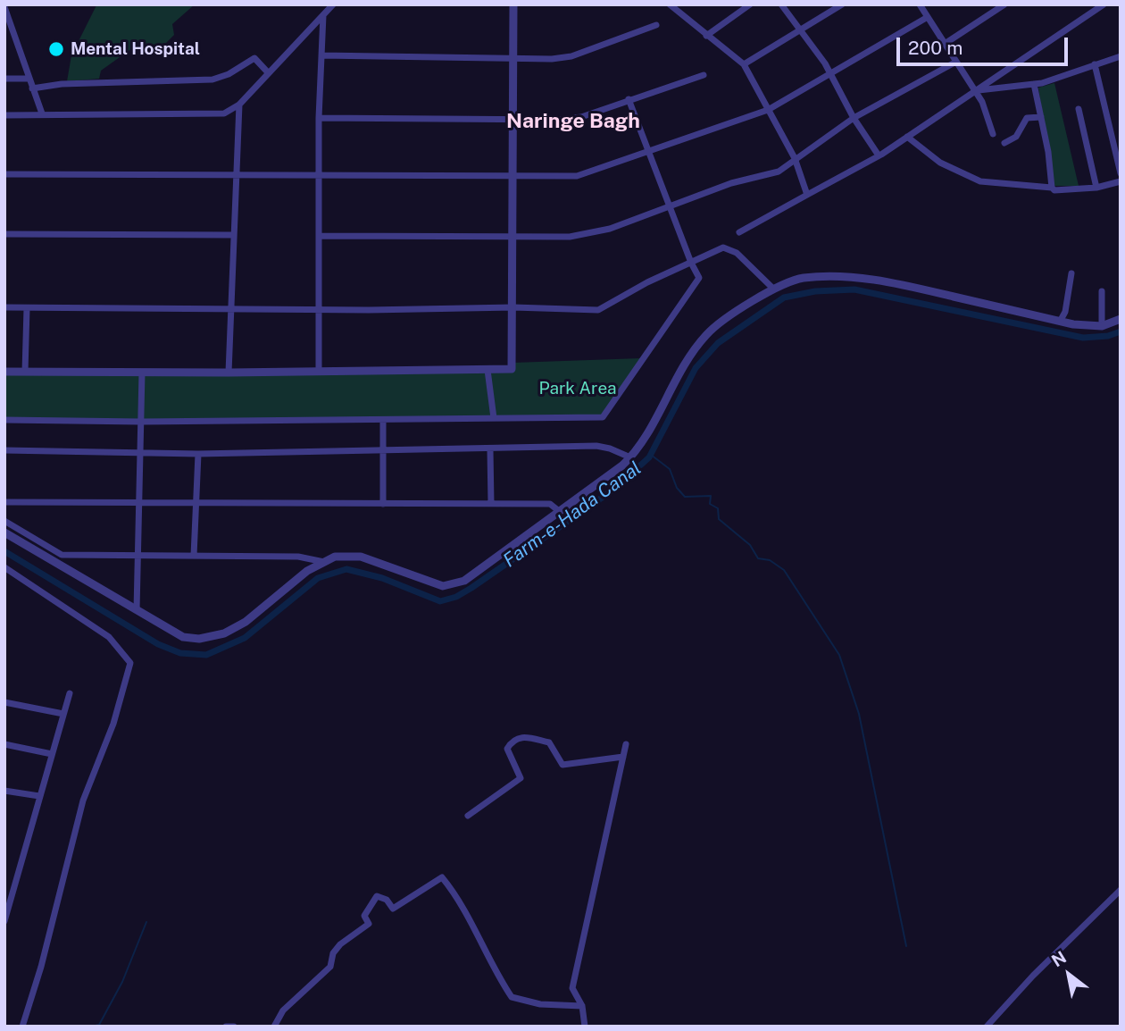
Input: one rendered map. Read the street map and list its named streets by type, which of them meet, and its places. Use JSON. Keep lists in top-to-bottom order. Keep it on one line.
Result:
{"districts":["Naringe Bagh"],"water":["Farm-e-Hada Canal"],"parks":["Park Area"],"places":["Mental Hospital"],"scale_bar":"200 m","north":"top left"}
